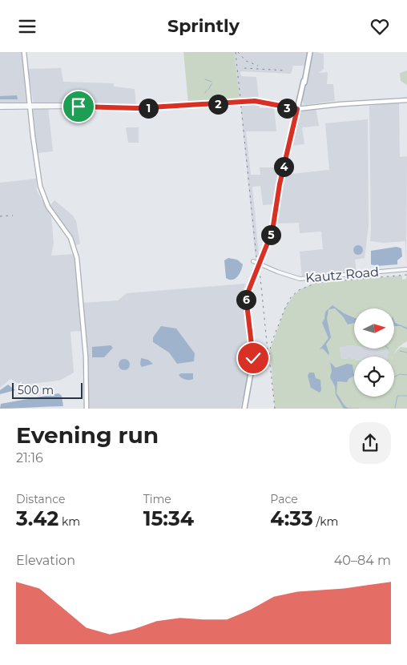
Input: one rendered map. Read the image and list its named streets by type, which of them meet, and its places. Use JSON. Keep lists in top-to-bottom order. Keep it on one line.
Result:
{"streets":{"street":["Kautz Road"]},"scale_bar":"500 m","north":"right","page":{"header":"Sprintly","pins":["2","1","3","4","5","6"],"scale":"500 m","heading":["Evening run","21:16"],"stats":[["Distance","3.42 km"],["Time","15:34"],["Pace","4:33 /km"]],"chart":["Elevation","40–84 m"]}}
